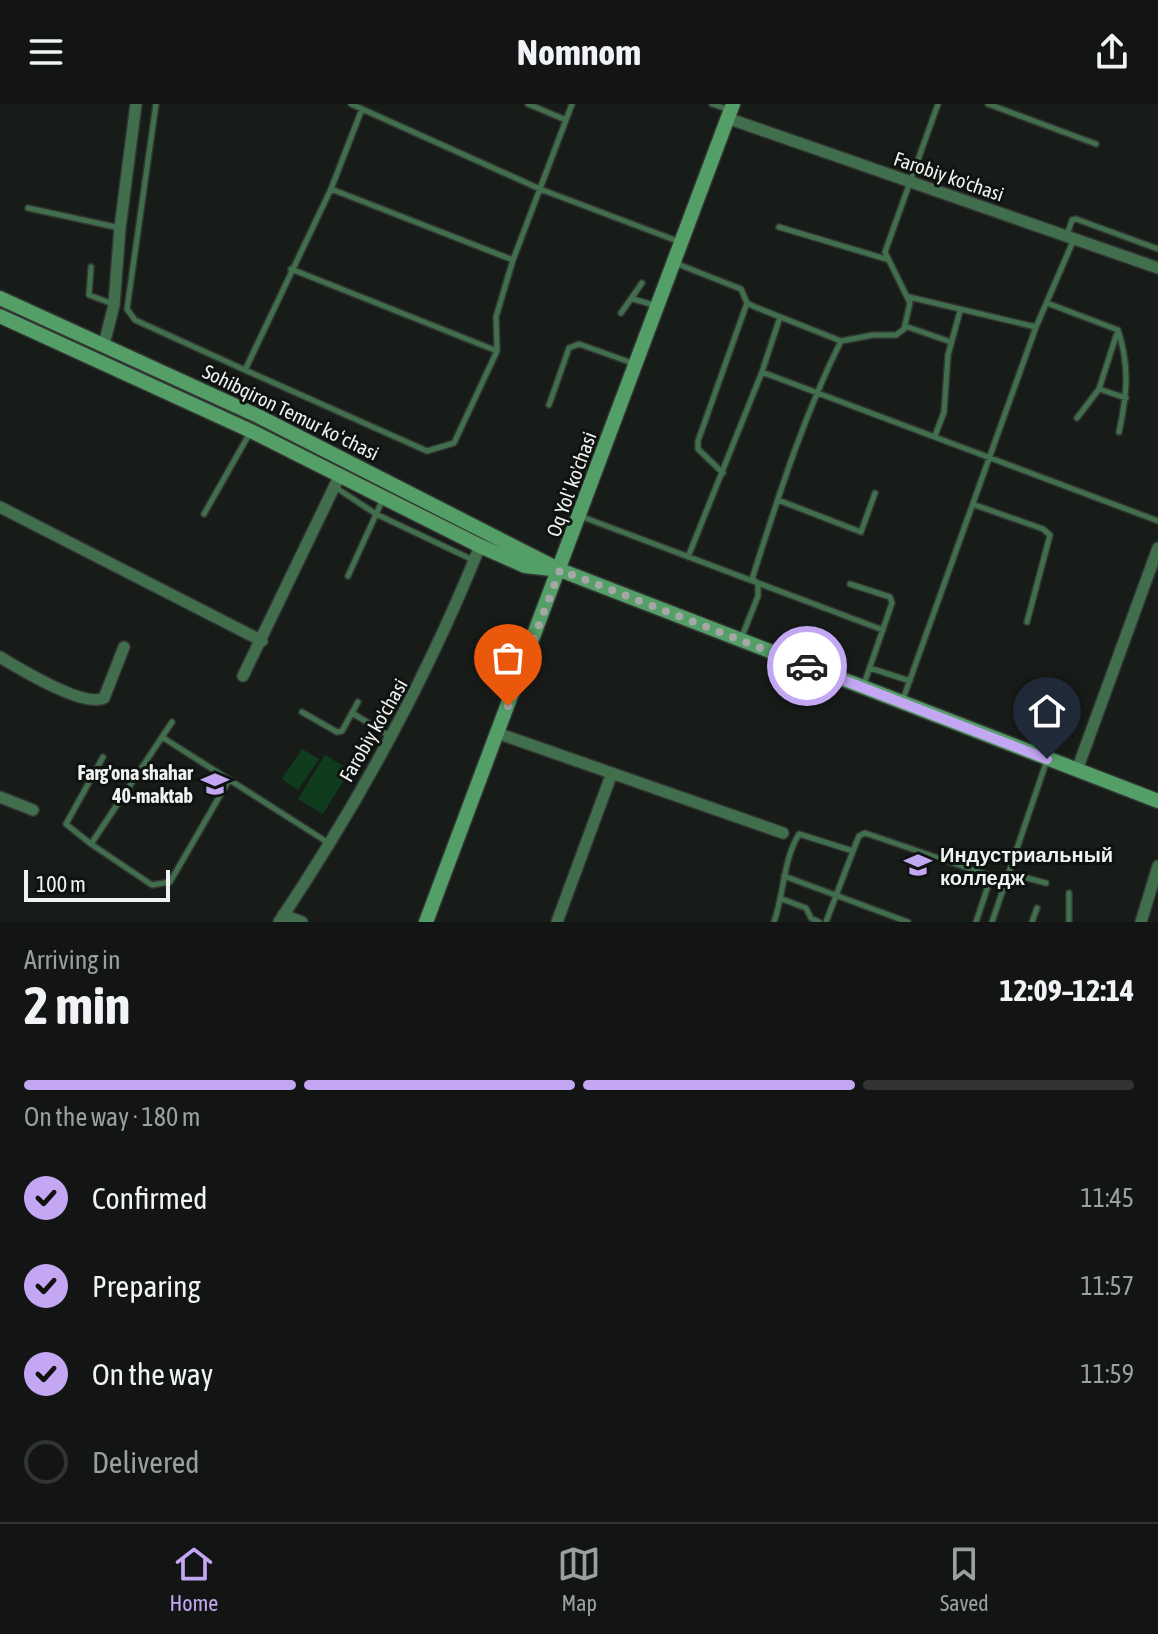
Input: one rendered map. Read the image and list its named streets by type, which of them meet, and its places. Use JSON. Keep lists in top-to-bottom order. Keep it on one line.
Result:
{"streets":{"main road":["Sohibqiron Temur koʻchasi","Oq Yol' ko'chasi"],"street":["Farobiy ko'chasi"]},"crossings":[["Farobiy ko'chasi","Sohibqiron Temur koʻchasi"],["Farobiy ko'chasi","Oq Yol' ko'chasi"],["Sohibqiron Temur koʻchasi","Oq Yol' ko'chasi"]],"places":{"school or university":["Farg'ona shahar 40-maktab","Индустриальный колледж"]},"scale_bar":"100 m","page":{"header":"Nomnom","scale":"100 m","heading":["2 min","Arriving in","12:09–12:14"],"bar":"On the way · 180 m","list":[["Confirmed","11:45"],["Preparing","11:57"],["On the way","11:59"],"Delivered"],"tabs":["Home","Map","Saved"]}}
